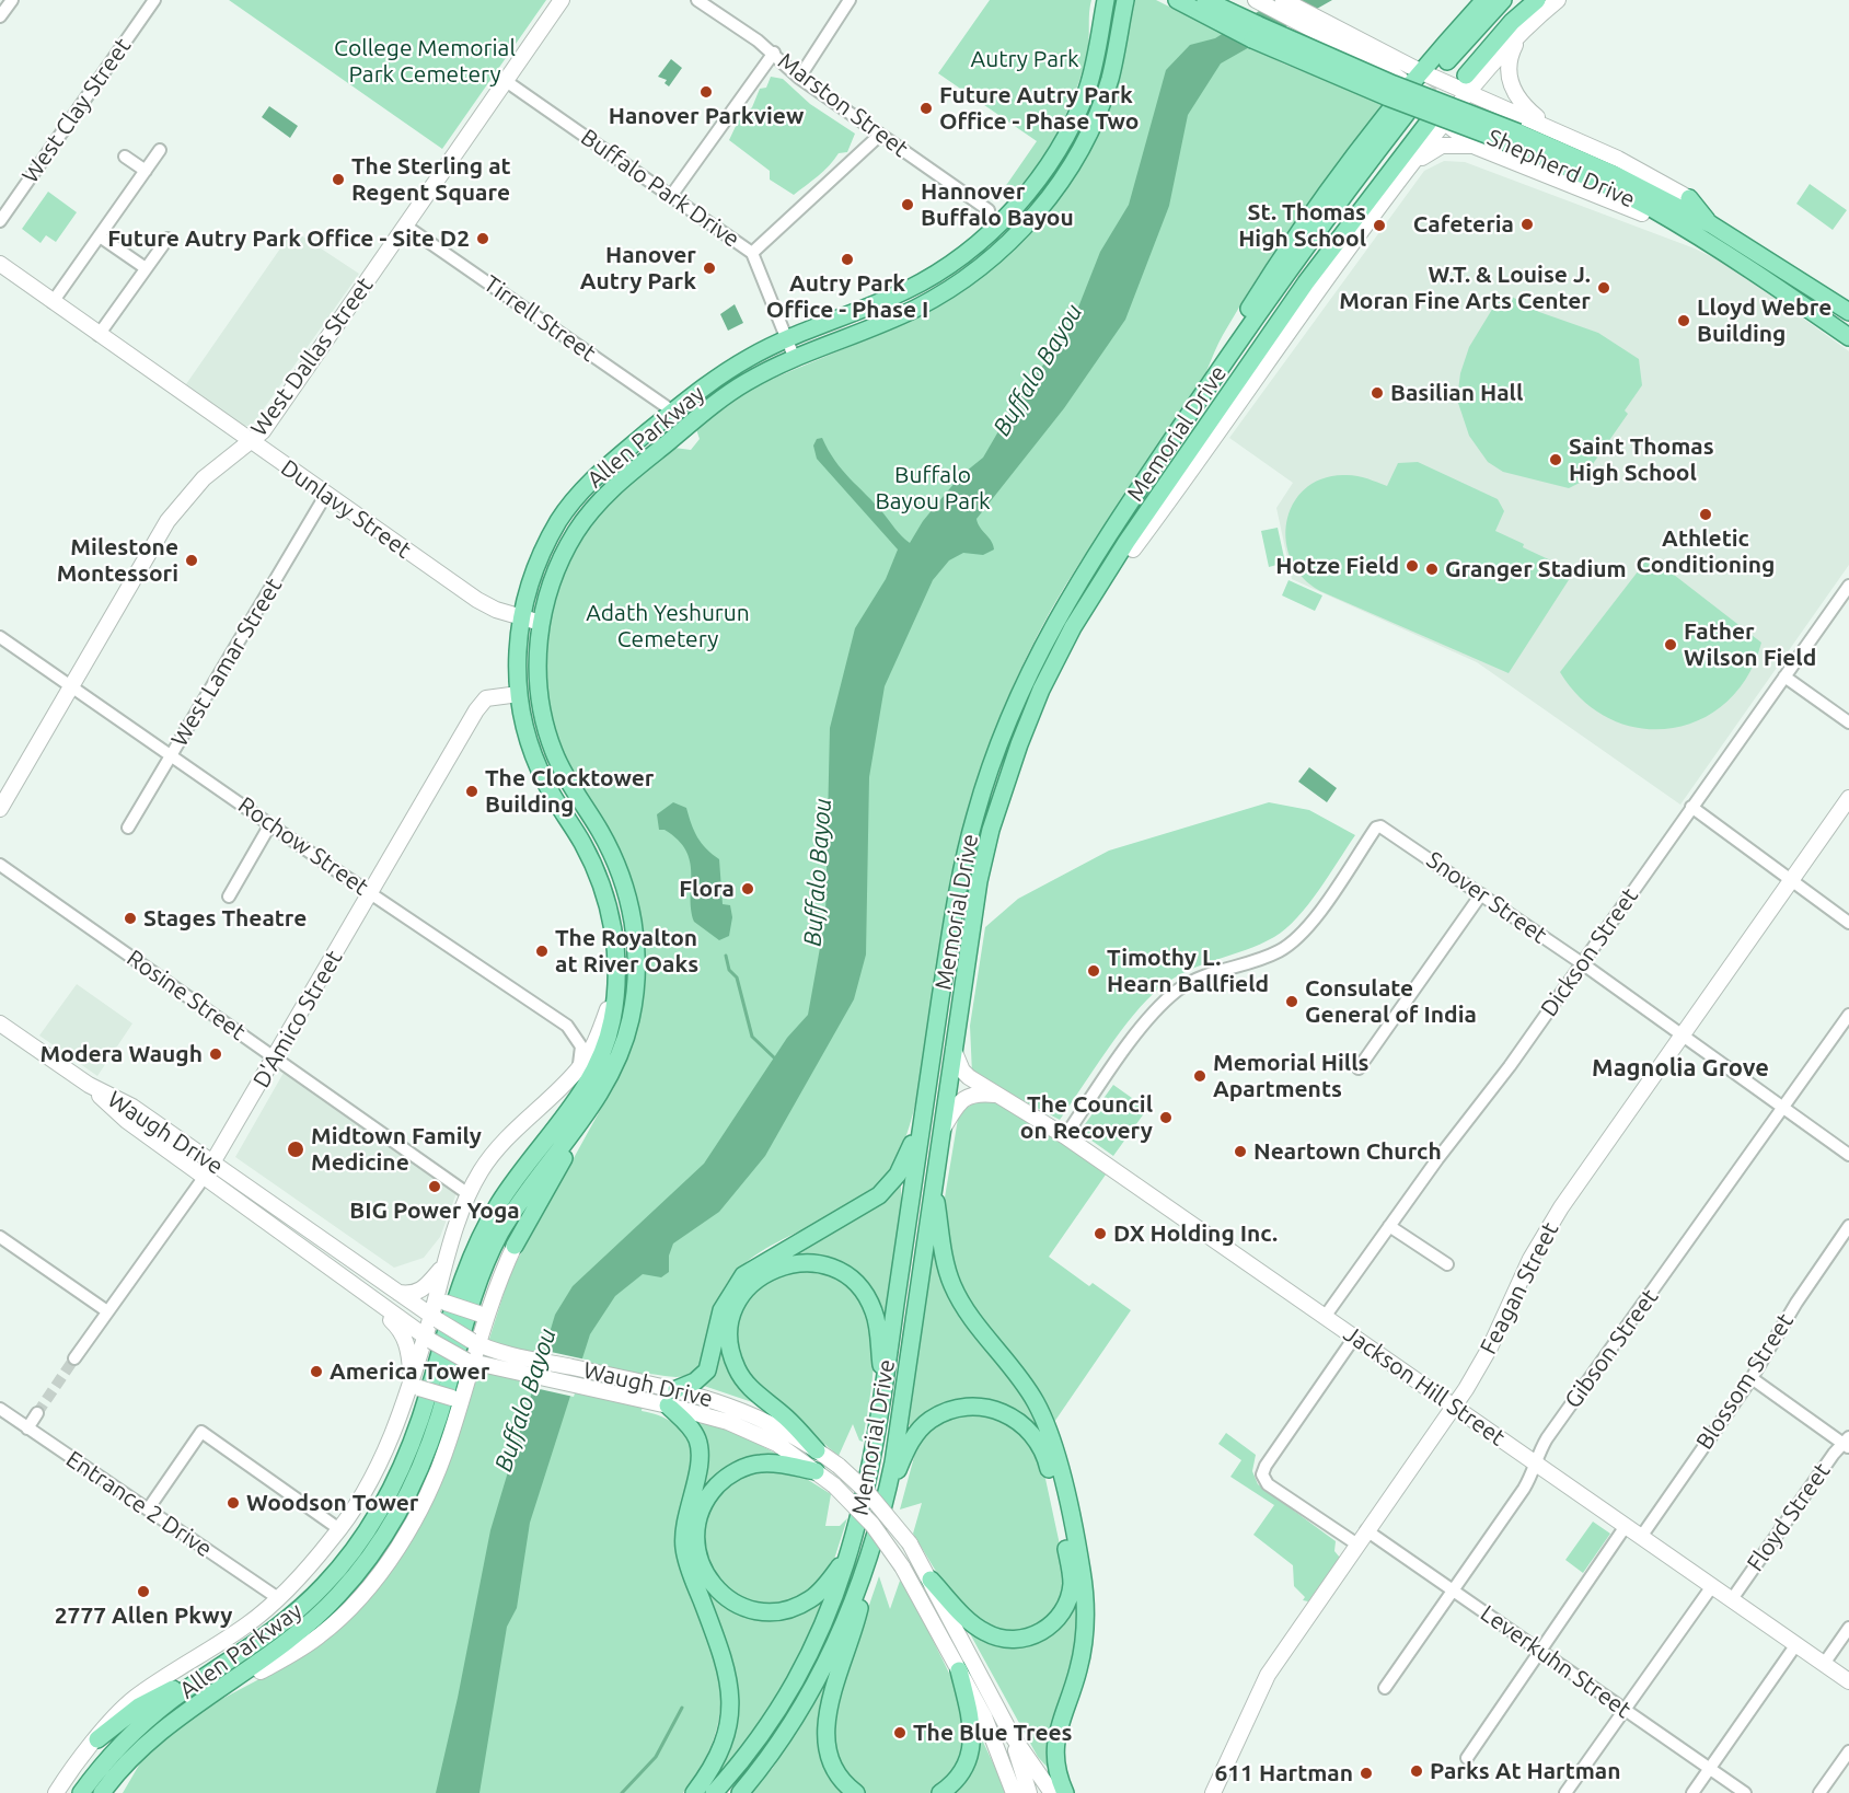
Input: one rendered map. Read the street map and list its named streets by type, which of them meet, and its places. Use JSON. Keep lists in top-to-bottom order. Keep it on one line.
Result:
{"streets":{"main road":["Shepherd Drive","Memorial Drive","Allen Parkway"],"street":["Marston Street","West Clay Street","Buffalo Park Drive","Tirrell Street","West Dallas Street","Dunlavy Street","West Lamar Street","Rochow Street","Snover Street","Dickson Street","Rosine Street","D'Amico Street","Waugh Drive","Feagan Street","Gibson Street","Blossom Street","Jackson Hill Street","Entrance 2 Drive","Floyd Street","Leverkuhn Street"]},"crossings":[["Buffalo Park Drive","West Dallas Street"],["Buffalo Park Drive","Allen Parkway"],["Tirrell Street","West Dallas Street"],["Tirrell Street","Allen Parkway"],["West Dallas Street","Dunlavy Street"],["West Dallas Street","Rochow Street"],["Memorial Drive","Jackson Hill Street"],["Allen Parkway","Dunlavy Street"],["Allen Parkway","D'Amico Street"],["Dunlavy Street","West Lamar Street"],["West Lamar Street","Rochow Street"],["Rochow Street","D'Amico Street"],["Snover Street","Dickson Street"],["Snover Street","Feagan Street"],["Snover Street","Gibson Street"],["Snover Street","Jackson Hill Street"],["Dickson Street","Jackson Hill Street"],["Rosine Street","D'Amico Street"],["D'Amico Street","Waugh Drive"],["Feagan Street","Jackson Hill Street"],["Feagan Street","Leverkuhn Street"],["Gibson Street","Jackson Hill Street"],["Gibson Street","Leverkuhn Street"],["Blossom Street","Jackson Hill Street"],["Jackson Hill Street","Floyd Street"]],"districts":["Magnolia Grove"],"water":["Buffalo Bayou"],"parks":["College Memorial Park Cemetery","Autry Park","Buffalo Bayou Park","Adath Yeshurun Cemetery"],"places":["Hanover Parkview","Future Autry Park Office - Phase Two","The Sterling at Regent Square","Hannover Buffalo Bayou","Cafeteria","St. Thomas High School","Future Autry Park Office - Site D2","Autry Park Office - Phase I","Hanover Autry Park","W.T. & Louise J. Moran Fine Arts Center","Lloyd Webre Building","Basilian Hall","Saint Thomas High School","Athletic Conditioning","Milestone Montessori","Hotze Field","Granger Stadium","Father Wilson Field","The Clocktower Building","Flora","Stages Theatre","The Royalton at River Oaks","Timothy L. Hearn Ballfield","Consulate General of India","Modera Waugh","Memorial Hills Apartments","The Council on Recovery","Midtown Family Medicine","Neartown Church","BIG Power Yoga","DX Holding Inc.","America Tower","Woodson Tower","2777 Allen Pkwy","The Blue Trees","Parks At Hartman","611 Hartman"]}
